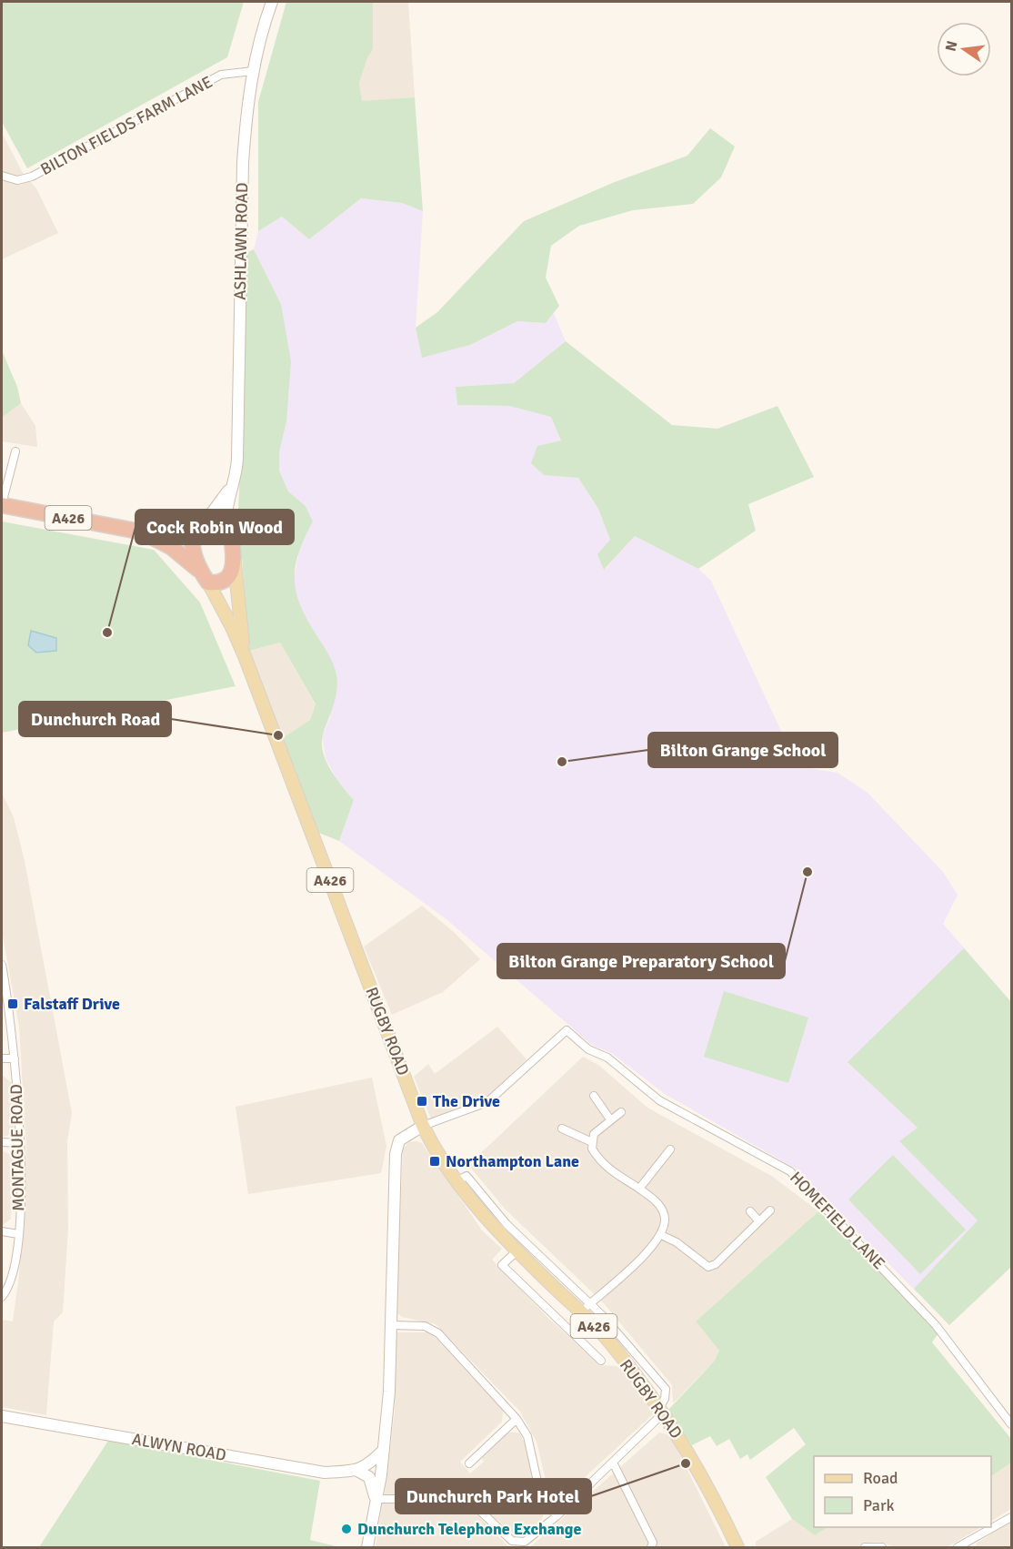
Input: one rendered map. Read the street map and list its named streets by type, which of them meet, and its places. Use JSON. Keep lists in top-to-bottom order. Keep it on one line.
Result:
{"streets":{"highway":["A426"],"main road":["RUGBY ROAD"],"street":["BILTON FIELDS FARM LANE","ASHLAWN ROAD","MONTAGUE ROAD","HOMEFIELD LANE","ALWYN ROAD"]},"crossings":[["BILTON FIELDS FARM LANE","ASHLAWN ROAD"],["ASHLAWN ROAD","A426"],["A426","RUGBY ROAD"],["RUGBY ROAD","HOMEFIELD LANE"]],"places":{"other":["Cock Robin Wood","Dunchurch Road","Bilton Grange School","Bilton Grange Preparatory School","Dunchurch Park Hotel","Dunchurch Telephone Exchange"],"transit":["Falstaff Drive","The Drive","Northampton Lane"]},"legend":["Road","Park"],"north":"left"}
